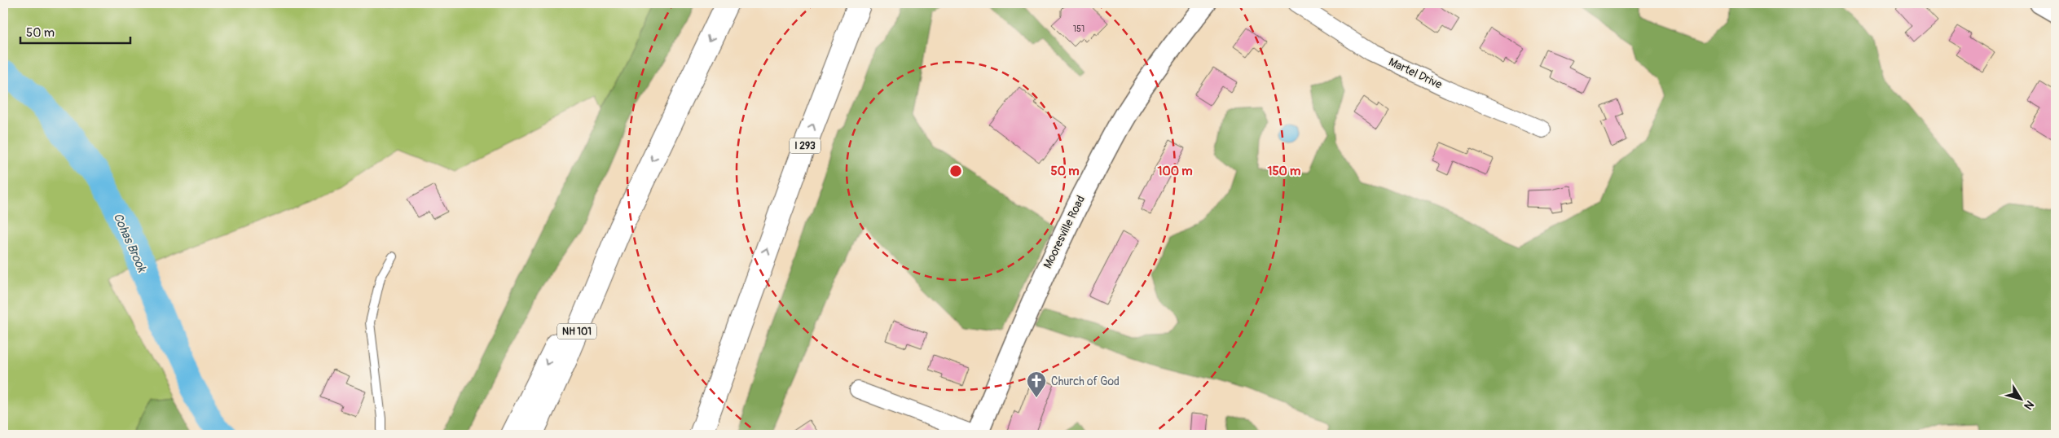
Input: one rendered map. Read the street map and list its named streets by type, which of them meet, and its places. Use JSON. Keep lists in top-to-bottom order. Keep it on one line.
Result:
{"streets":{"highway":["I 293","NH 101"],"street":["Martel Drive","Mooresville Road"]},"water":["Cohas Brook"],"places":{"church":["Church of God"]},"house_numbers":["151"],"scale_bar":"50 m","north":"bottom right","rings":["50 m","100 m","150 m"]}
